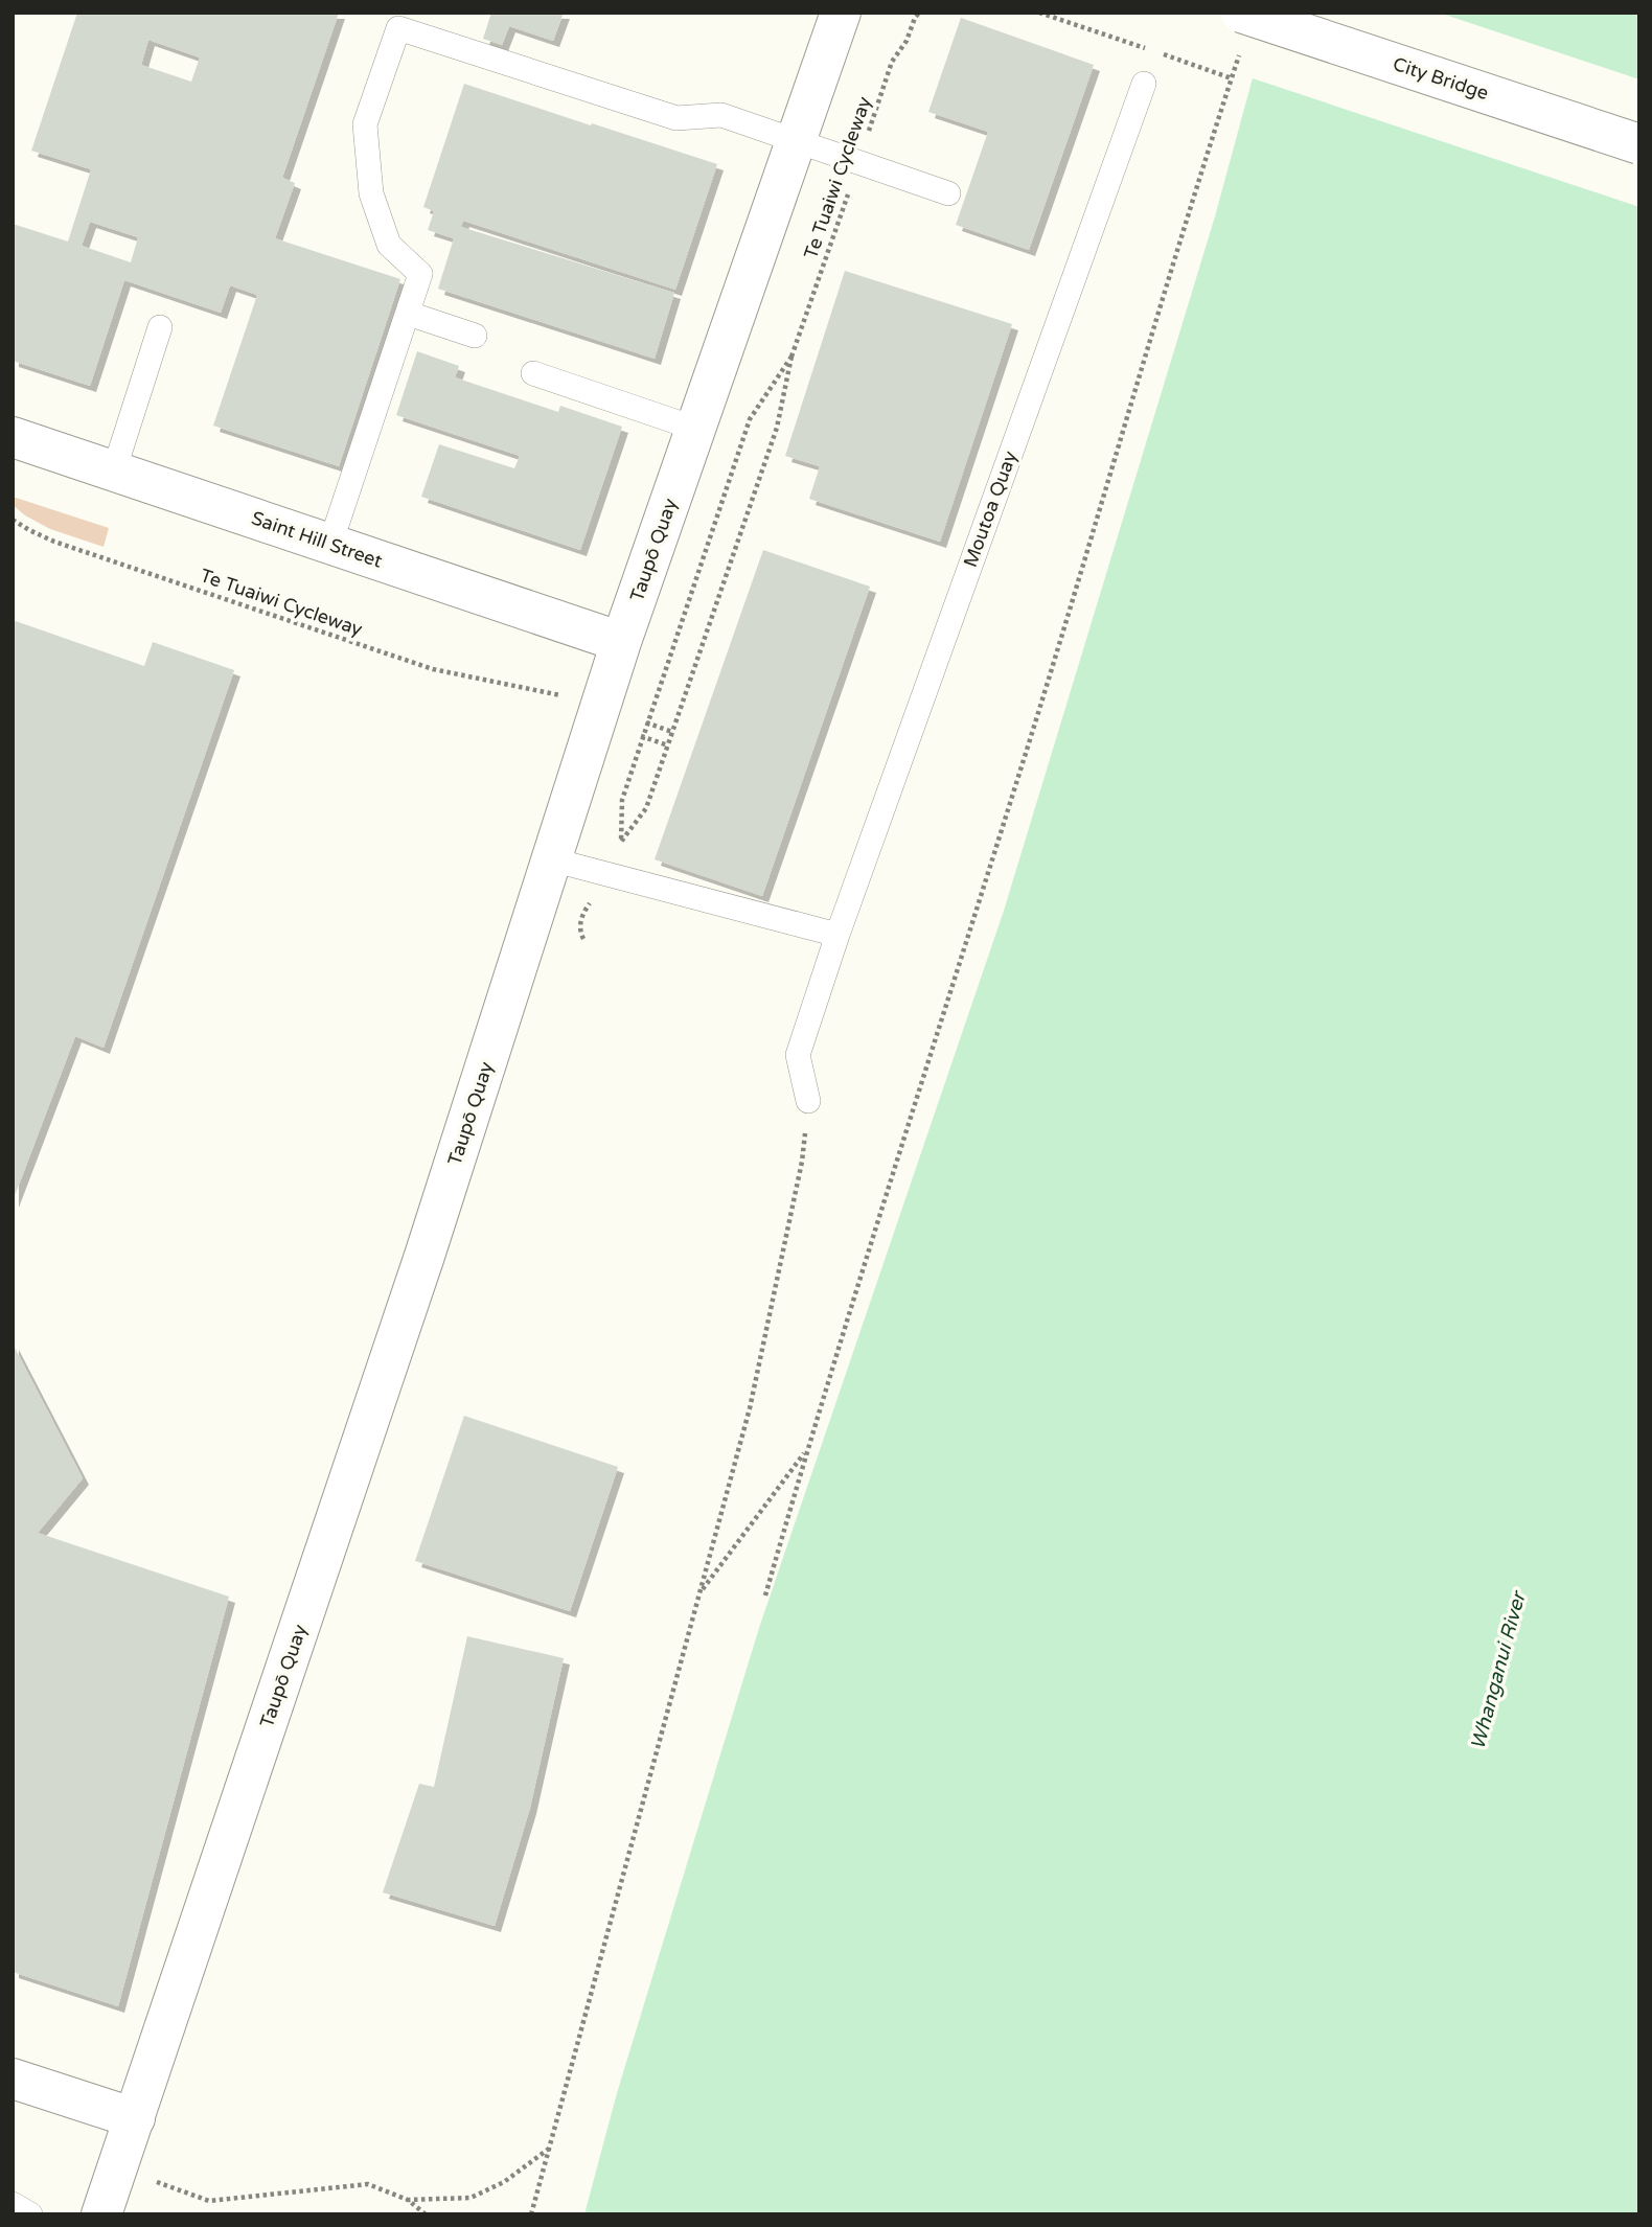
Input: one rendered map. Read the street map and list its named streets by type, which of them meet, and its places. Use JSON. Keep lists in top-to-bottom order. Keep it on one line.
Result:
{"streets":{"main road":["City Bridge","Saint Hill Street","Taupō Quay"],"lane":["Moutoa Quay"],"path":["Te Tuaiwi Cycleway"]},"crossings":[["Saint Hill Street","Taupō Quay"]],"water":["Whanganui River"]}
